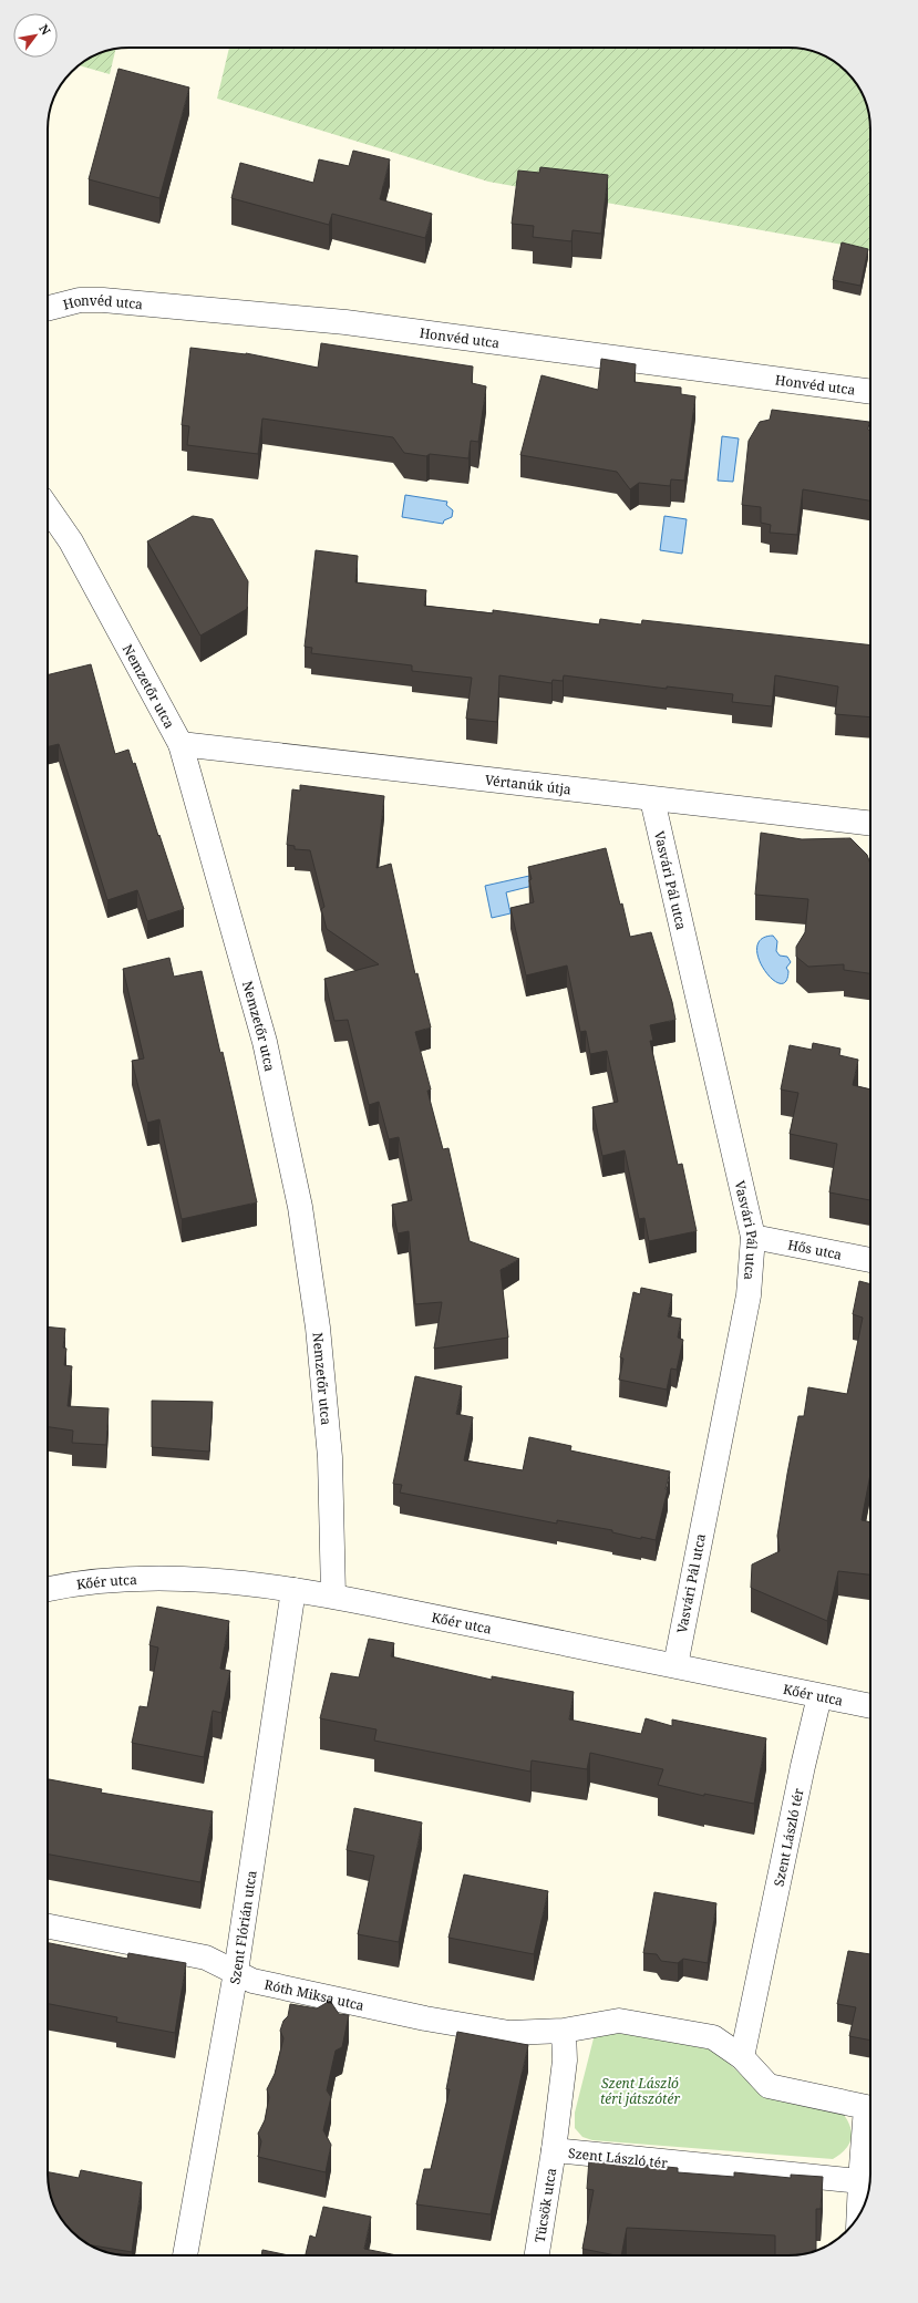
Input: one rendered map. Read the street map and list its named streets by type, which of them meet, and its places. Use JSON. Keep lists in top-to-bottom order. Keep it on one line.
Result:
{"streets":{"street":["Honvéd utca","Nemzetőr utca","Vértanúk útja","Vasvári Pál utca","Hős utca","Kőér utca","Szent László tér","Szent Flórián utca","Róth Miksa utca","Tücsök utca"]},"crossings":[["Nemzetőr utca","Vértanúk útja"],["Nemzetőr utca","Kőér utca"],["Vértanúk útja","Vasvári Pál utca"],["Vasvári Pál utca","Hős utca"],["Vasvári Pál utca","Kőér utca"],["Kőér utca","Szent László tér"],["Kőér utca","Szent Flórián utca"],["Szent László tér","Róth Miksa utca"],["Szent László tér","Tücsök utca"],["Szent Flórián utca","Róth Miksa utca"]],"parks":["Szent László téri játszótér"],"north":"top right"}
